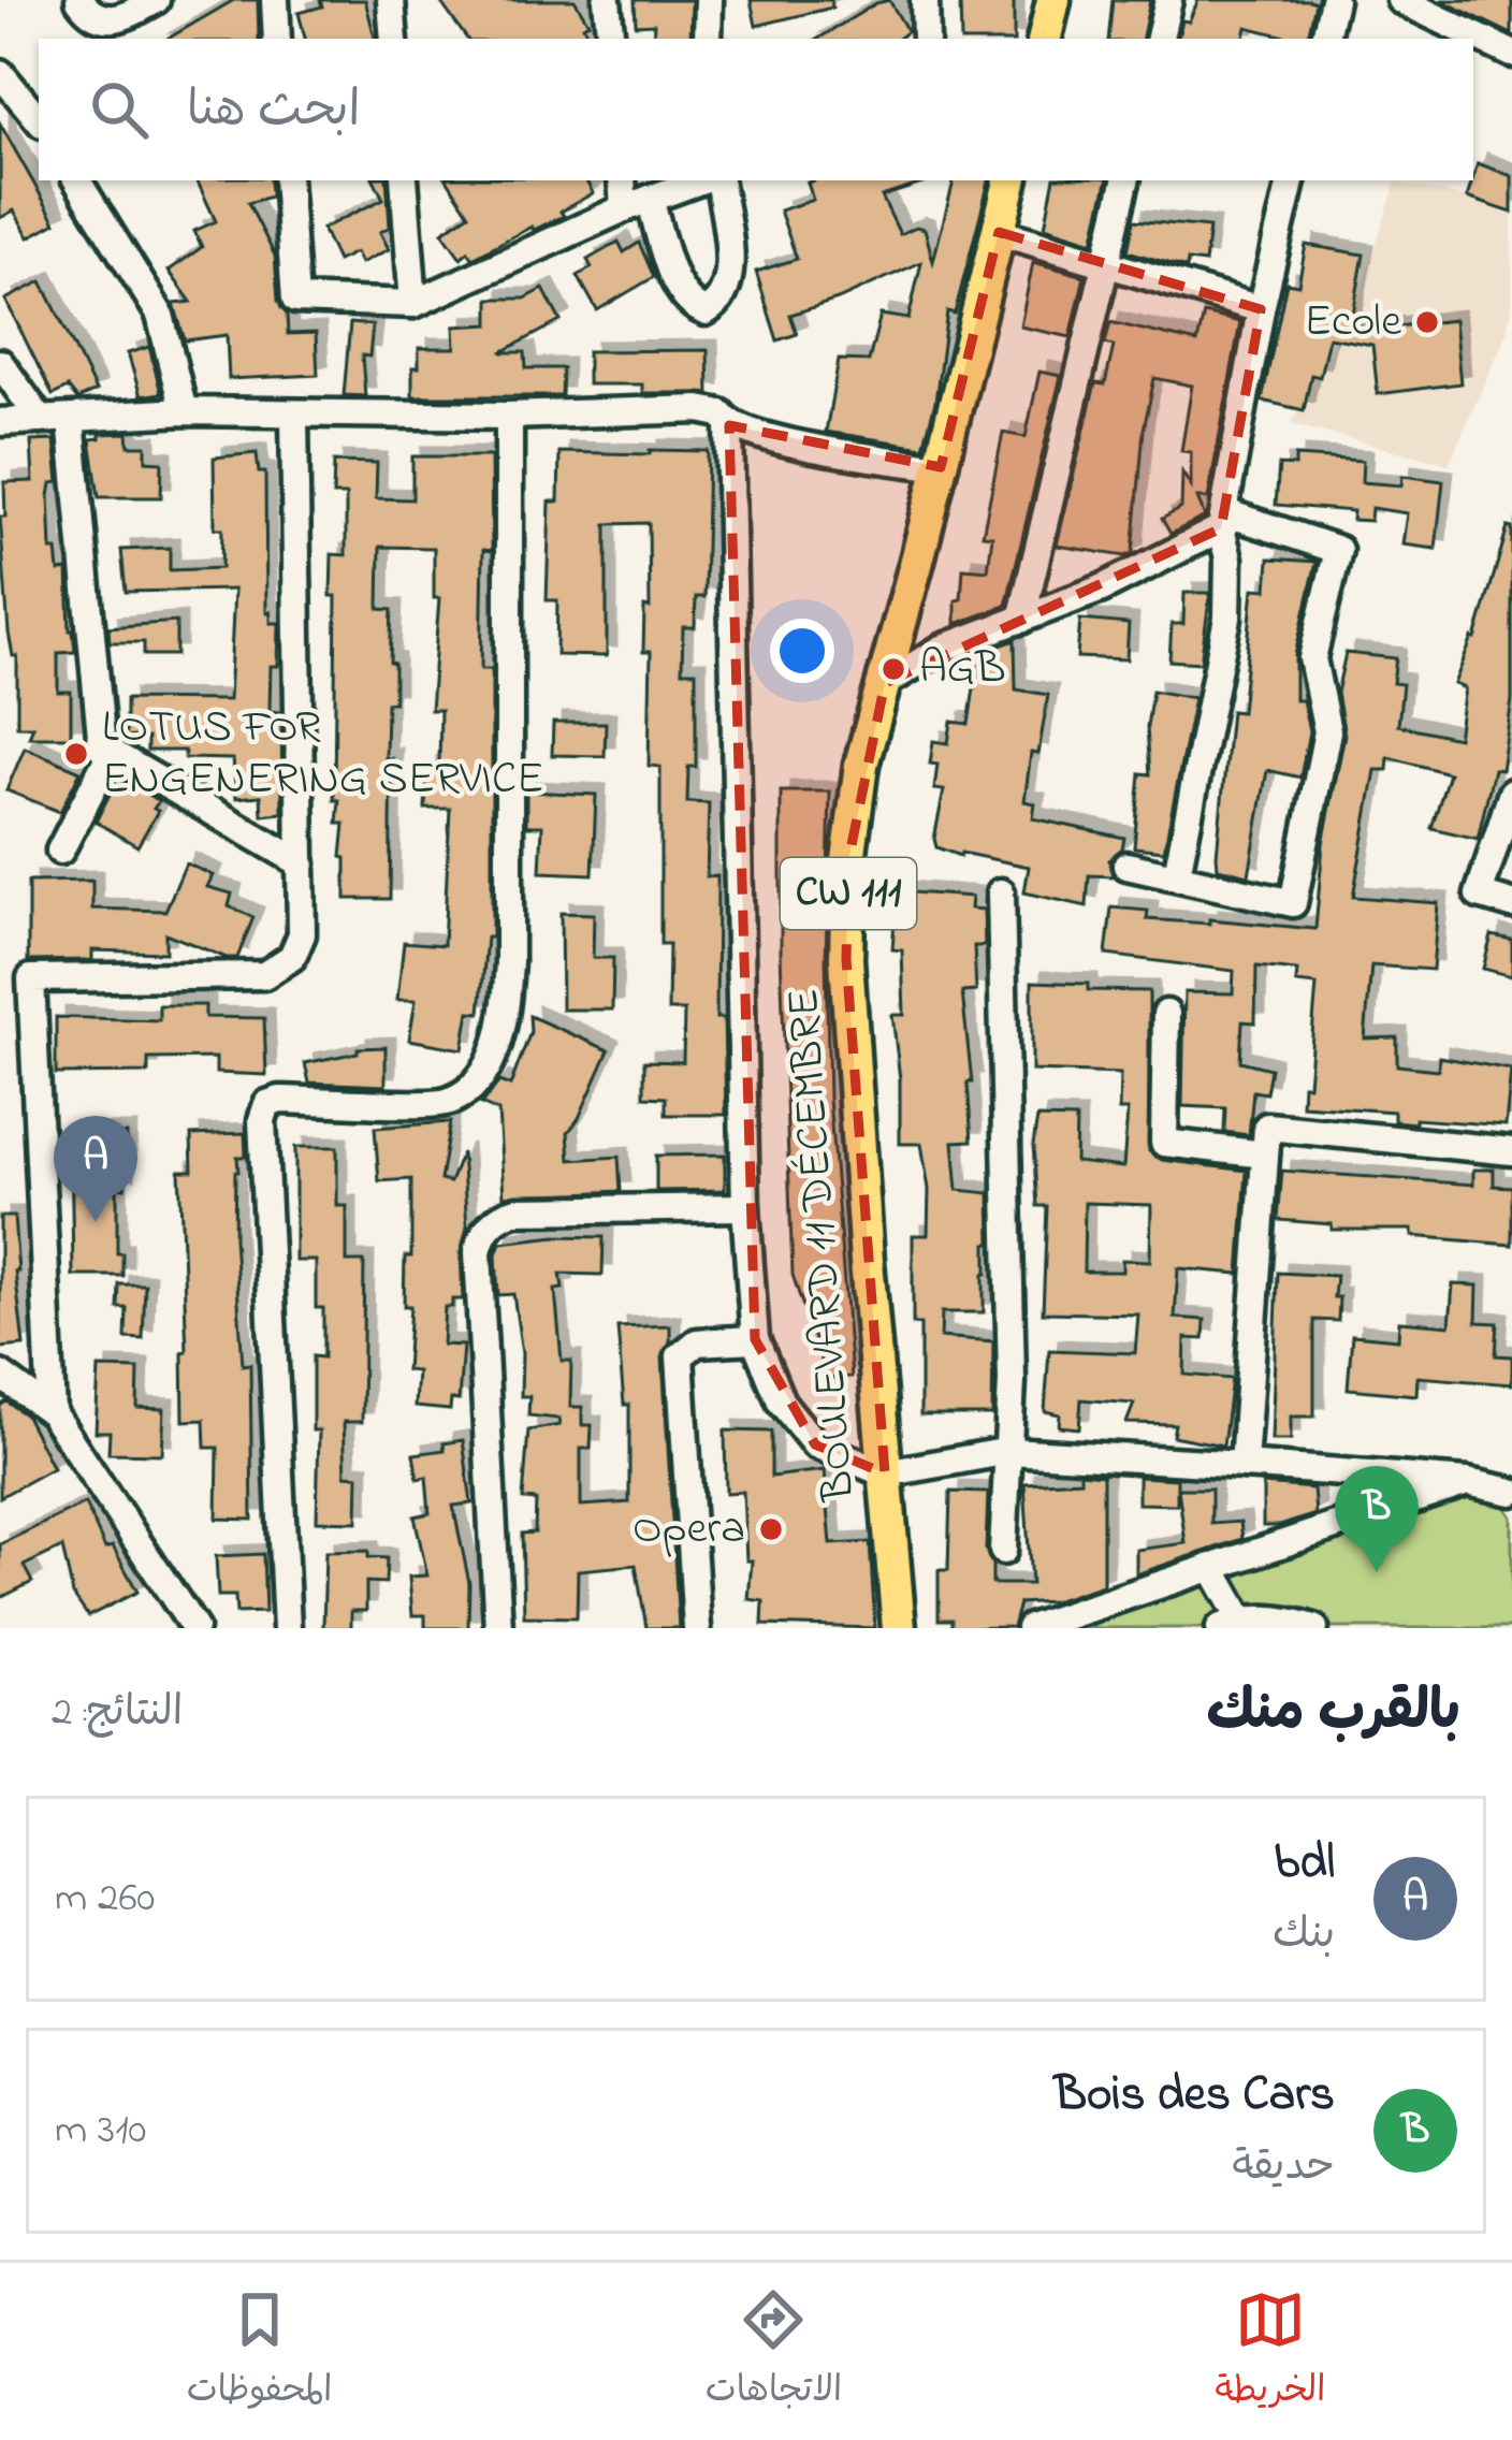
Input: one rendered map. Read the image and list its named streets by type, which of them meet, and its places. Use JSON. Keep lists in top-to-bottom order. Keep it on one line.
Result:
{"streets":{"main road":["CW 111","BOULEVARD 11 DÉCEMBRE"]},"places":["Ecole","AGB","LOTUS FOR ENGENERING SERVICE","Opera"],"page":{"search":"ابحث هنا","pins":["A","B"],"heading":["بالقرب منك","النتائج: 2"],"list":[{"mark":"A","name":"bdl","note":"بنك","value":"260 m"},{"mark":"B","name":"Bois des Cars","note":"حديقة","value":"310 m"}],"nav":["الخريطة","الاتجاهات","المحفوظات"]}}
